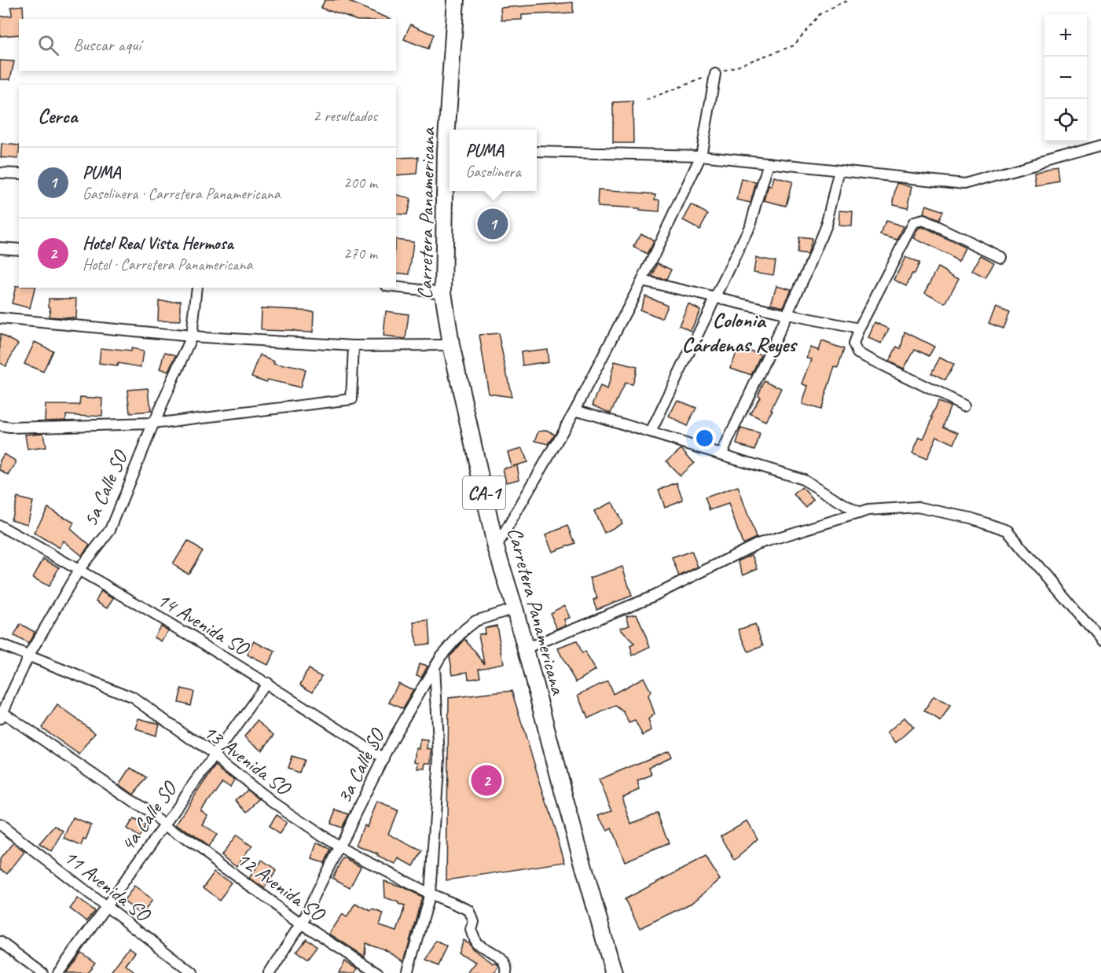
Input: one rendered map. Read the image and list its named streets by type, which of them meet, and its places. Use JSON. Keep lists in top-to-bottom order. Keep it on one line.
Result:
{"streets":{"highway":["Carretera Panamericana","CA-1"],"street":["5a Calle SO","14 Avenida SO","13 Avenida SO","3a Calle SO","4a Calle SO","11 Avenida SO","12 Avenida SO"]},"crossings":[["Carretera Panamericana","3a Calle SO"],["5a Calle SO","14 Avenida SO"],["5a Calle SO","13 Avenida SO"],["5a Calle SO","12 Avenida SO"],["14 Avenida SO","3a Calle SO"],["14 Avenida SO","4a Calle SO"],["13 Avenida SO","3a Calle SO"],["13 Avenida SO","4a Calle SO"],["3a Calle SO","12 Avenida SO"],["4a Calle SO","11 Avenida SO"],["4a Calle SO","12 Avenida SO"]],"districts":["Colonia Cárdenas Reyes"],"page":{"map_buttons":["+","−"],"search":"Buscar aquí","heading":["Cerca","2 resultados"],"popup":["PUMA","Gasolinera"],"list":[{"mark":"1","name":"PUMA","note":"Gasolinera · Carretera Panamericana","value":"200 m"},{"mark":"2","name":"Hotel Real Vista Hermosa","note":"Hotel · Carretera Panamericana","value":"270 m"}],"pins":["1","2"]}}
